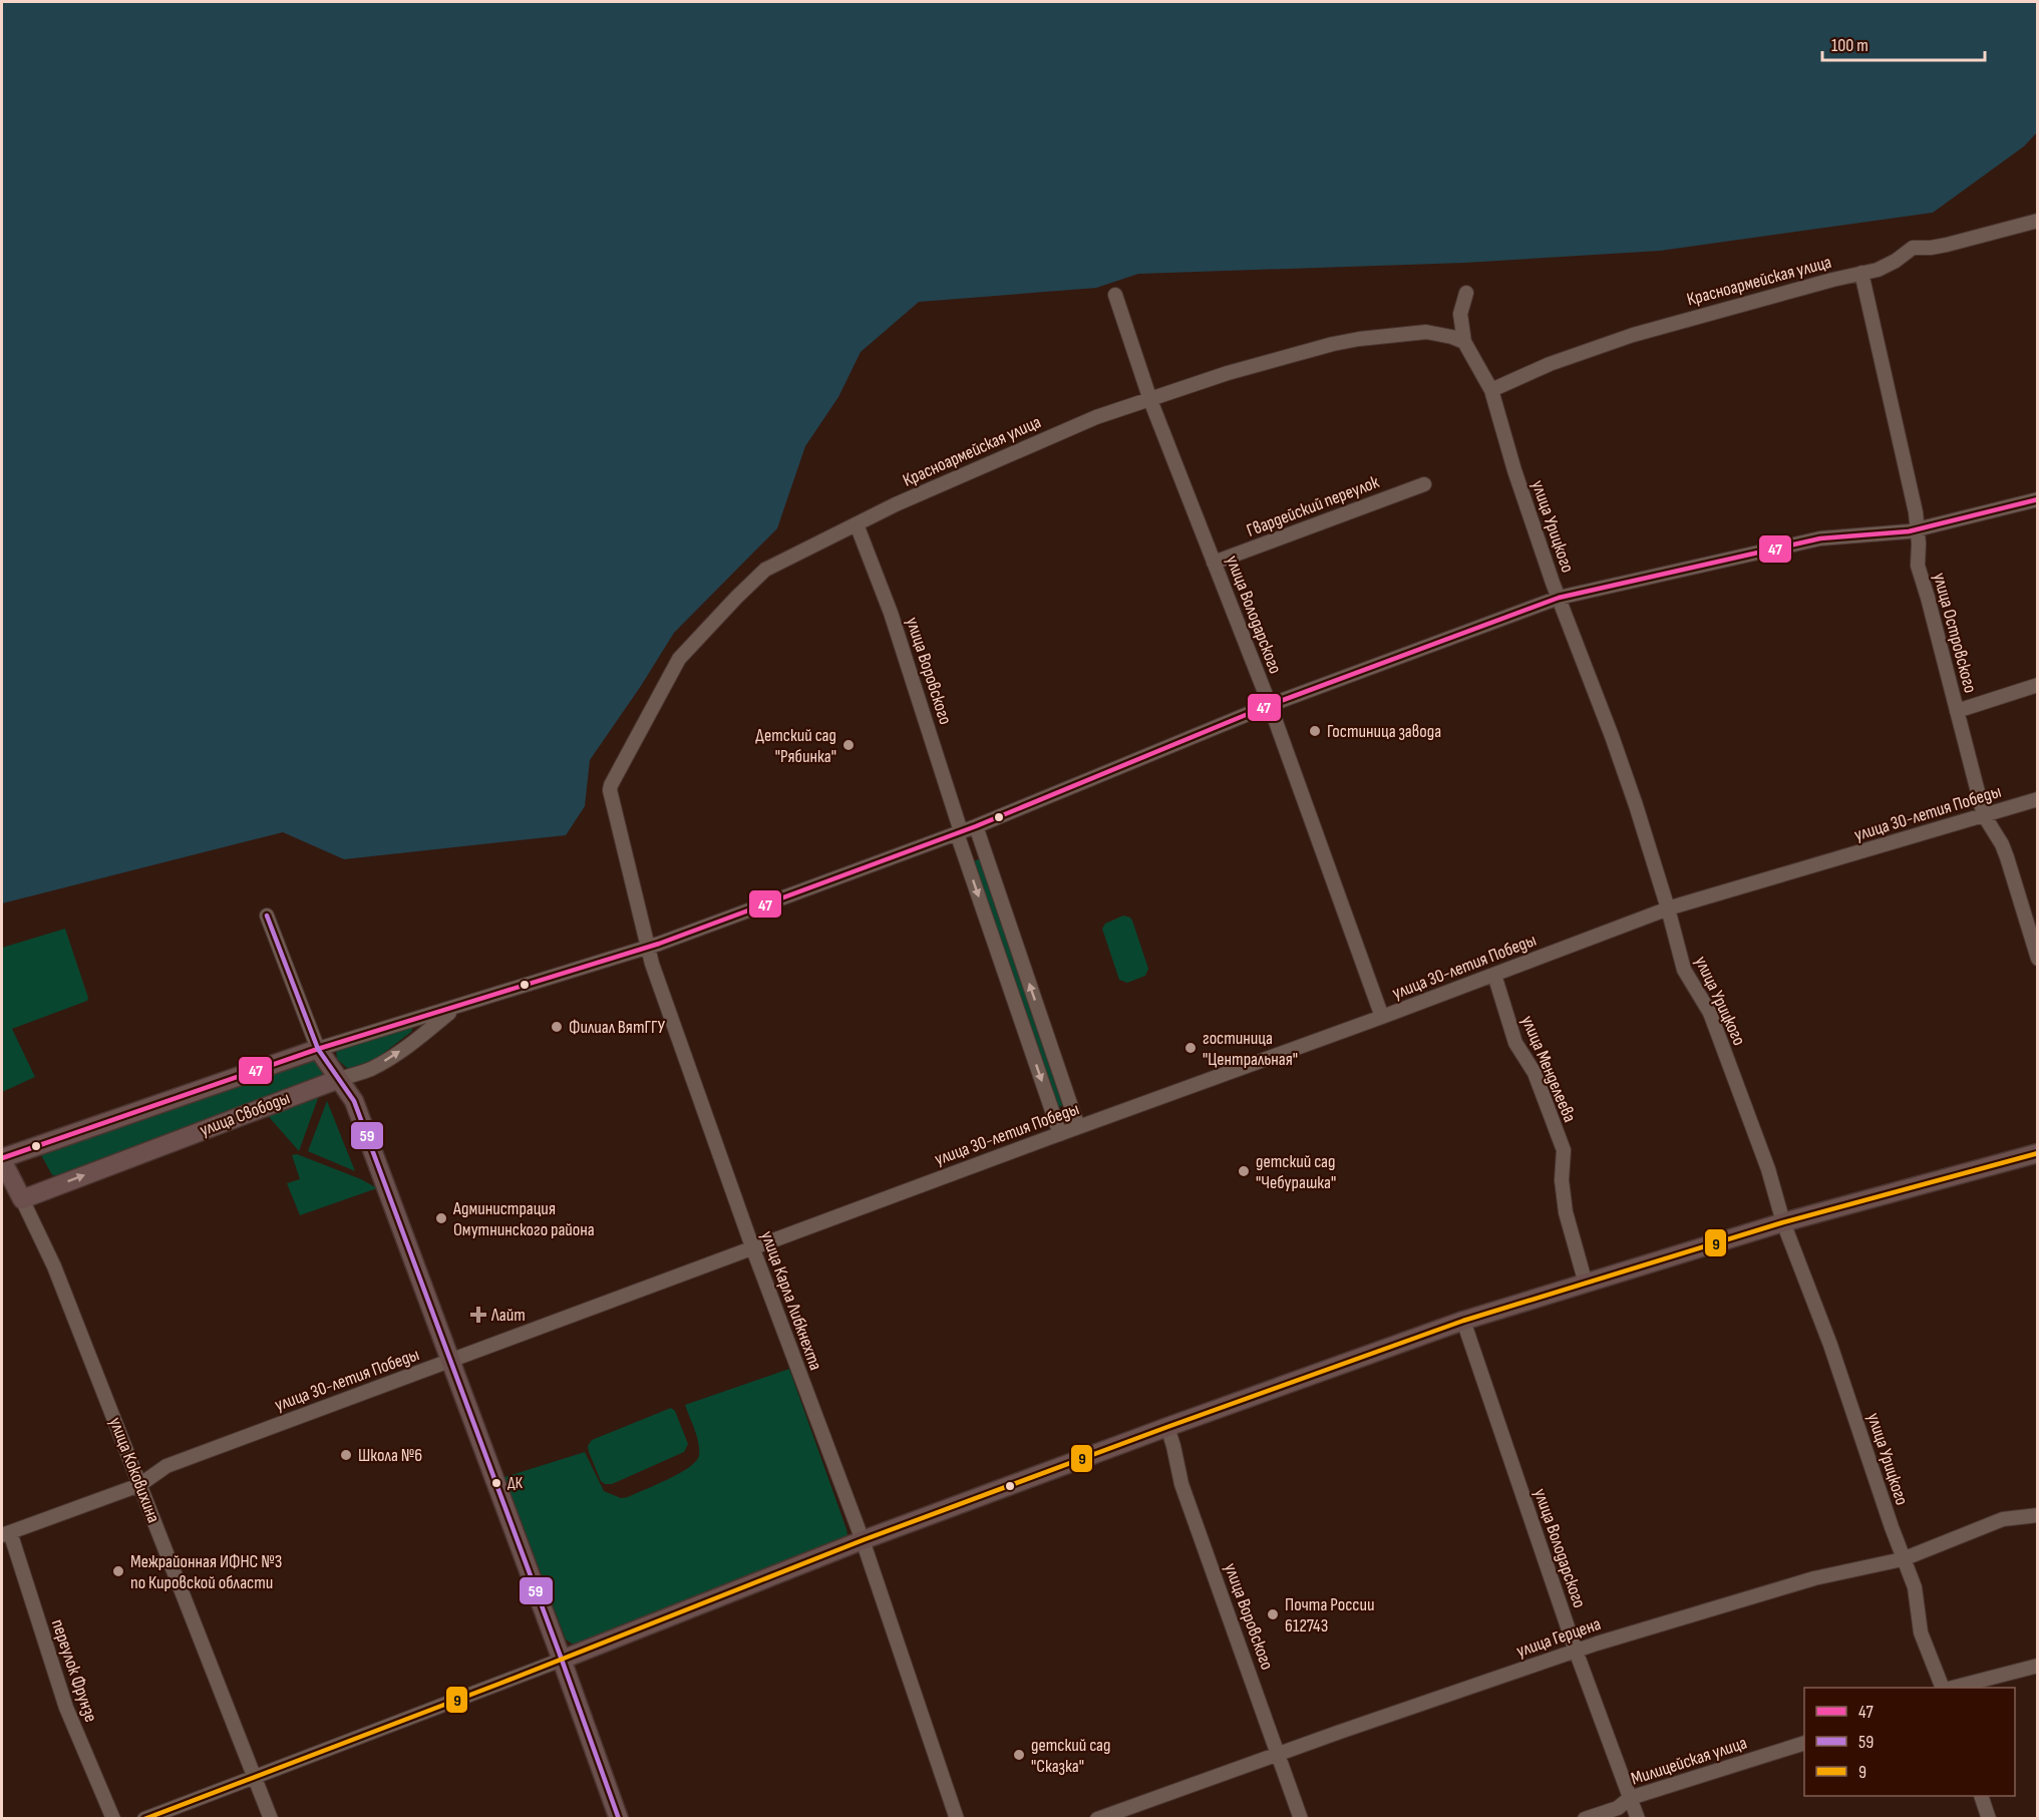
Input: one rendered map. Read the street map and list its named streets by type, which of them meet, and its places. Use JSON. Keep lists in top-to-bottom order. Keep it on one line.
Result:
{"streets":{"main road":["улица Свободы","улица Коковихина"],"street":["Красноармейская улица","Гвардейский переулок","улица Урицкого","улица Володарского","улица Островского","улица Воровского","улица 30-летия Победы","улица Менделеева","улица Карла Либкнехта","улица Герцена","переулок Фрунзе","Милицейская улица"]},"crossings":[["Красноармейская улица","улица Урицкого"],["Красноармейская улица","улица Володарского"],["Красноармейская улица","улица Островского"],["Красноармейская улица","улица Воровского"],["Красноармейская улица","улица Карла Либкнехта"],["Гвардейский переулок","улица Володарского"],["улица Урицкого","улица 30-летия Победы"],["улица Урицкого","улица Свободы"],["улица Урицкого","улица Герцена"],["улица Володарского","улица 30-летия Победы"],["улица Володарского","улица Свободы"],["улица Володарского","улица Герцена"],["улица Володарского","Милицейская улица"],["улица Островского","улица 30-летия Победы"],["улица Островского","улица Свободы"],["улица Воровского","улица 30-летия Победы"],["улица Воровского","улица Свободы"],["улица Воровского","улица Герцена"],["улица 30-летия Победы","улица Менделеева"],["улица 30-летия Победы","улица Карла Либкнехта"],["улица 30-летия Победы","улица Коковихина"],["улица 30-летия Победы","переулок Фрунзе"],["улица Свободы","улица Карла Либкнехта"],["улица Свободы","улица Коковихина"]],"places":{"other":["Гостиница завода","Детский сад \"Рябинка\"","Филиал ВятГГУ","гостиница \"Центральная\"","детский сад \"Чебурашка\"","Администрация Омутнинского района","Школа №6","ДК","Межрайонная ИФНС №3 по Кировской области","Почта России 612743","детский сад \"Сказка\""],"health":["Лайт"]},"lines":["transit line 47","transit line 59","transit line 9"],"legend":["47","59","9"],"scale_bar":"100 m"}
